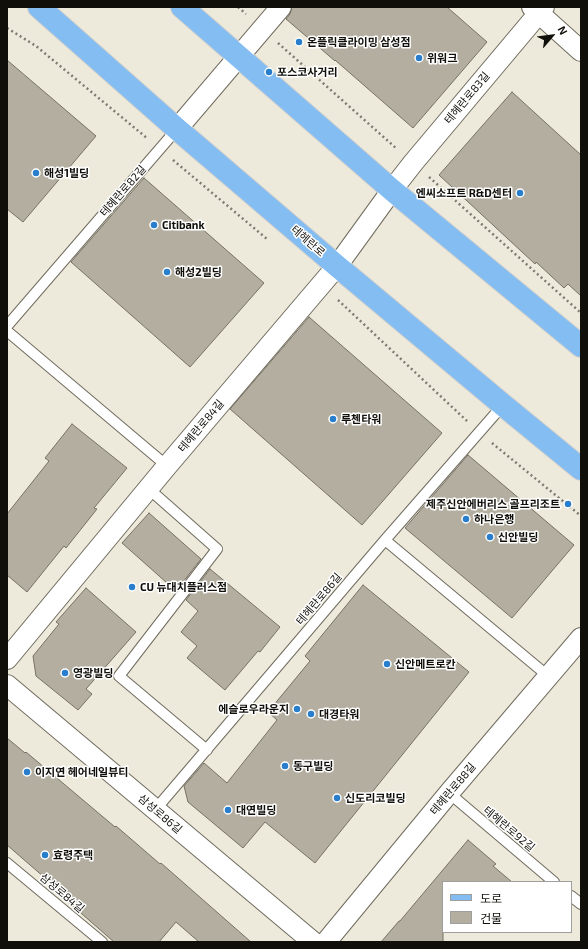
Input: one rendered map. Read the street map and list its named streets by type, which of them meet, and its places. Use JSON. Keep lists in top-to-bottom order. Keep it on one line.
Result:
{"streets":{"main road":["테헤란로"],"street":["테헤란로83길","테헤란로82길","테헤란로84길","테헤란로88길","삼성로86길"],"lane":["테헤란로86길","테헤란로92길","삼성로84길"]},"crossings":[["테헤란로83길","테헤란로84길"],["테헤란로82길","테헤란로"],["테헤란로","테헤란로84길"],["테헤란로","테헤란로86길"],["테헤란로86길","삼성로86길"],["테헤란로88길","테헤란로92길"]],"places":["온플릭클라이밍 삼성점","위워크","포스코사거리","해성1빌딩","엔씨소프트 R&D센터","Citibank","해성2빌딩","루첸타워","제주신안에버리스 골프리조트","하나은행","신안빌딩","CU 뉴대치플러스점","신안메트로칸","영광빌딩","에슬로우라운지","대경타워","동구빌딩","이지연 헤어네일뷰티","신도리코빌딩","대연빌딩","효령주택"],"legend":["도로","건물"],"north":"top right"}
